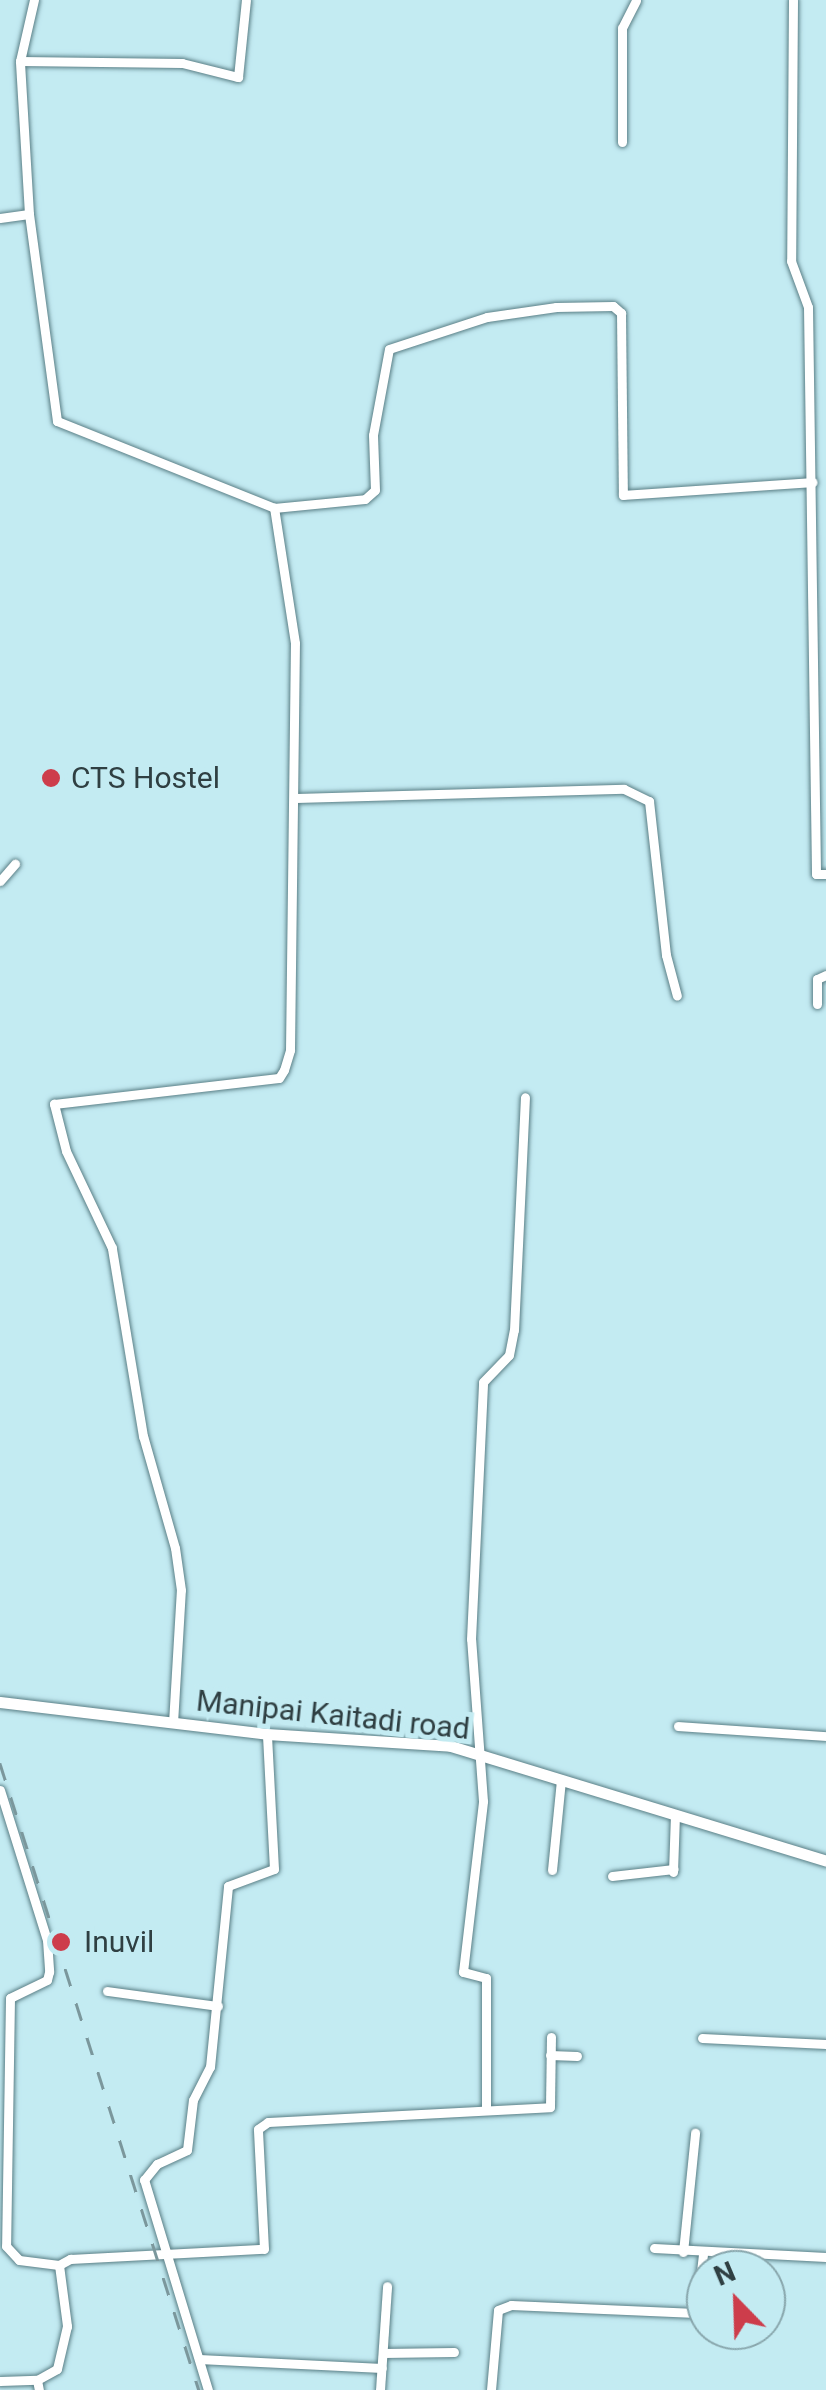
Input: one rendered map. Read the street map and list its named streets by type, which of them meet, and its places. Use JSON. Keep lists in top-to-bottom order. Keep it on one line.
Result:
{"streets":{"main road":["Manipai Kaitadi road"]},"places":["CTS Hostel","Inuvil"],"north":"top left"}
